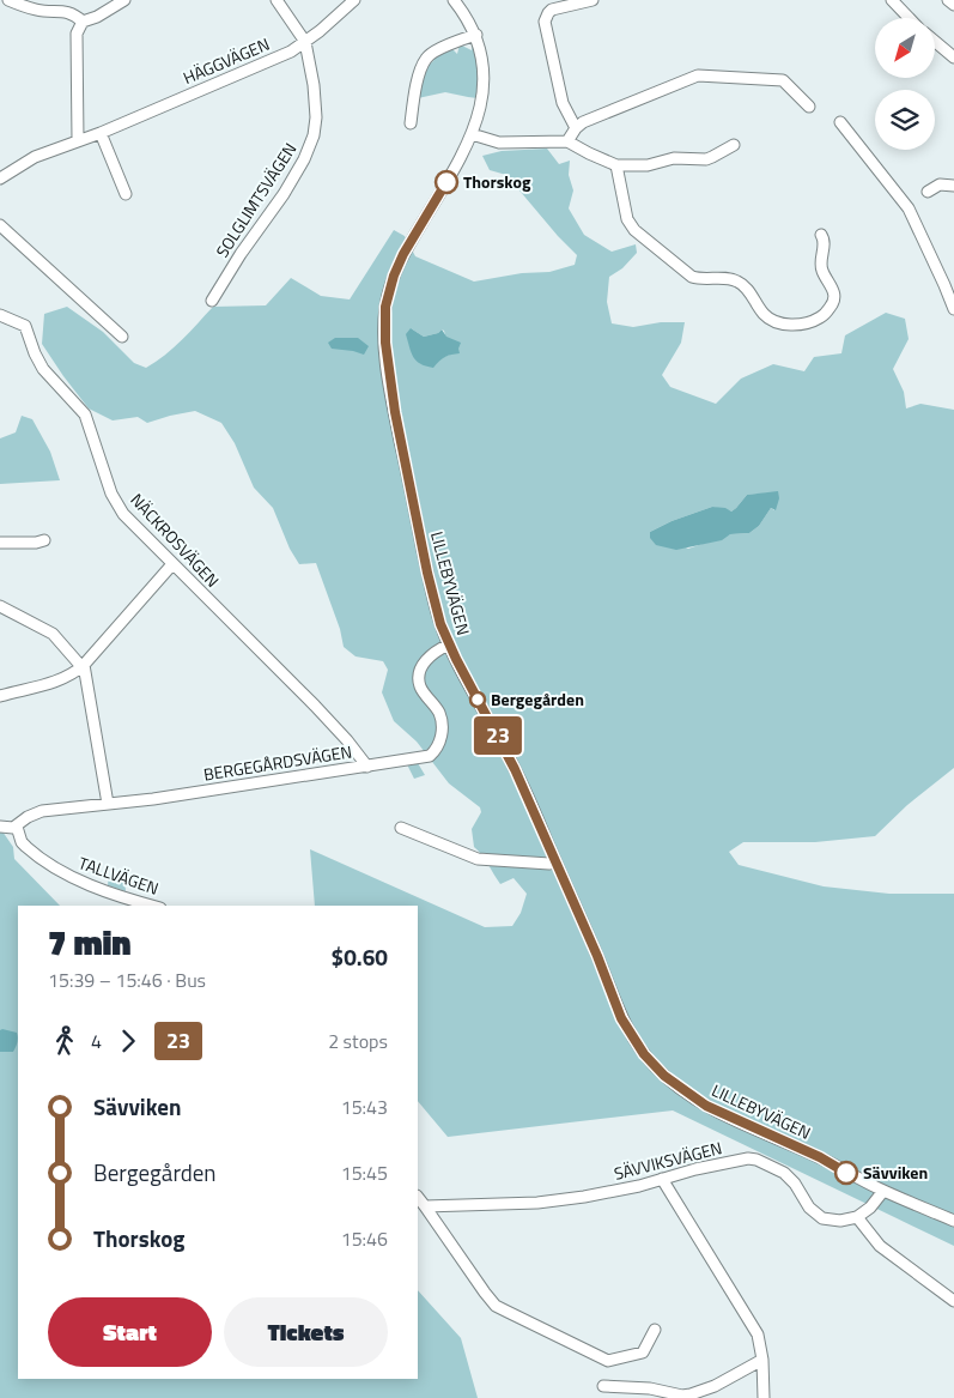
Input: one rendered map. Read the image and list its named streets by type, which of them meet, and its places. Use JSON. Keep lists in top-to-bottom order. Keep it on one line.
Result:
{"streets":{"street":["HÄGGVÄGEN","SOLGLIMTSVÄGEN","NÄCKROSVÄGEN","LILLEBYVÄGEN","BERGEGÅRDSVÄGEN","TALLVÄGEN","SÄVVIKSVÄGEN"]},"crossings":[["HÄGGVÄGEN","SOLGLIMTSVÄGEN"],["NÄCKROSVÄGEN","BERGEGÅRDSVÄGEN"],["LILLEBYVÄGEN","BERGEGÅRDSVÄGEN"],["BERGEGÅRDSVÄGEN","TALLVÄGEN"]],"places":["Thorskog","Bergegården","Sävviken"],"lines":["bus line 23"],"north":"bottom left","page":{"on_map":"23","heading":["7 min","15:39 – 15:46 · Bus","$0.60"],"legs":["4","23","2 stops"],"list":[{"name":"Sävviken","value":"15:43"},{"name":"Bergegården","value":"15:45"},{"name":"Thorskog","value":"15:46"}],"buttons":["Start","Tickets"]}}
